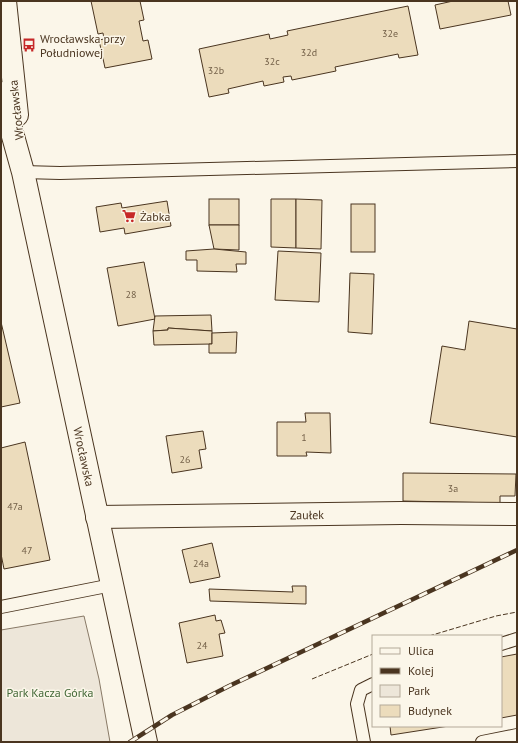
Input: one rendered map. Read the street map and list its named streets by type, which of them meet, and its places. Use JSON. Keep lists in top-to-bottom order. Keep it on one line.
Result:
{"streets":{"street":["Wrocławska","Zaułek"]},"crossings":[["Wrocławska","Zaułek"]],"parks":["Park Kacza Górka"],"places":{"bus stop":["Wrocławska przy Południowej"],"supermarket":["Żabka"]},"house_numbers":["32e","32d","32c","32b","28","1","26","3a","47a","47","24a","24"],"legend":["Ulica","Kolej","Park","Budynek"]}
